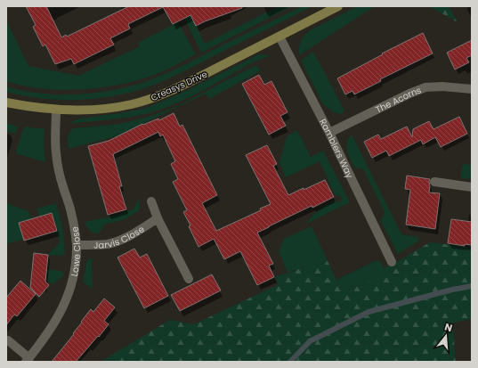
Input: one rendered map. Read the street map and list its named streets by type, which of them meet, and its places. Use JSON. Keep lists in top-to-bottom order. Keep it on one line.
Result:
{"streets":{"street":["Creasys Drive","The Acorns","Ramblers Way","Jarvis Close","Lowe Close"]},"crossings":[["Creasys Drive","Ramblers Way"],["Creasys Drive","Lowe Close"],["The Acorns","Ramblers Way"],["Jarvis Close","Lowe Close"]],"north":"top"}
